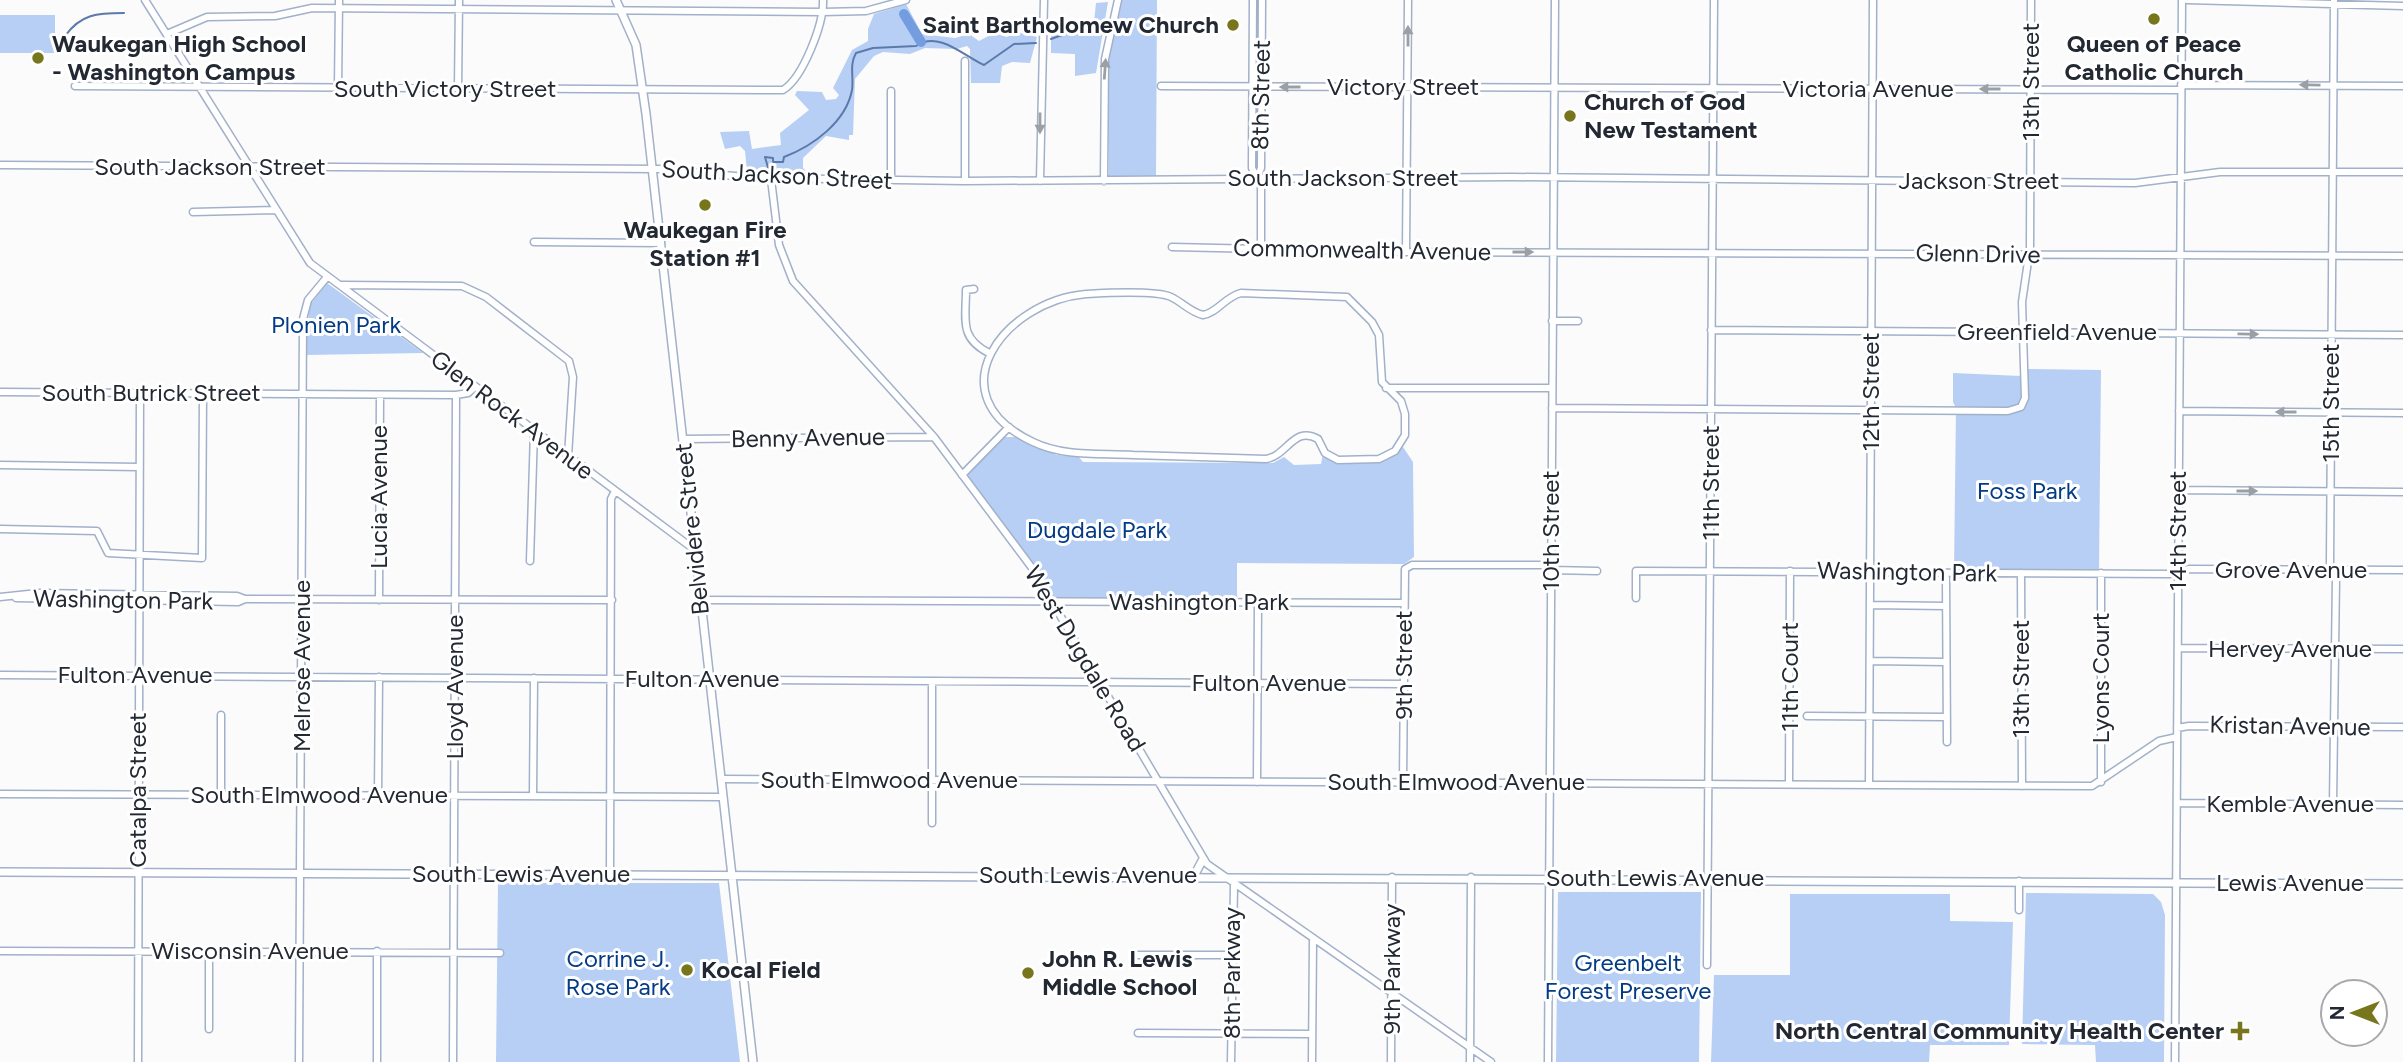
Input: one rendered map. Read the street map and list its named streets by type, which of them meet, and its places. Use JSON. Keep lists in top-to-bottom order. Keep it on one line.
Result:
{"streets":{"main road":["Belvidere Street","South Lewis Avenue","Lewis Avenue"],"street":["13th Street","Victory Street","South Victory Street","Victoria Avenue","8th Street","South Jackson Street","Jackson Street","Commonwealth Avenue","Glenn Drive","Greenfield Avenue","12th Street","South Butrick Street","15th Street","Glen Rock Avenue","Benny Avenue","11th Street","Lucia Avenue","10th Street","14th Street","Grove Avenue","Washington Park","Hervey Avenue","West Dugdale Road","9th Street","Melrose Avenue","Fulton Avenue","11th Court","Lyons Court","Lloyd Avenue","Kristan Avenue","South Elmwood Avenue","Catalpa Street","Kemble Avenue","Wisconsin Avenue","9th Parkway","8th Parkway"]},"crossings":[["13th Street","Victoria Avenue"],["13th Street","Jackson Street"],["13th Street","Glenn Drive"],["13th Street","Greenfield Avenue"],["13th Street","12th Street"],["13th Street","Washington Park"],["13th Street","South Elmwood Avenue"],["Victory Street","Victoria Avenue"],["Victory Street","8th Street"],["Victory Street","10th Street"],["South Victory Street","Glen Rock Avenue"],["South Victory Street","Belvidere Street"],["Victoria Avenue","12th Street"],["Victoria Avenue","15th Street"],["Victoria Avenue","11th Street"],["Victoria Avenue","10th Street"],["Victoria Avenue","14th Street"],["8th Street","South Jackson Street"],["8th Street","Commonwealth Avenue"],["South Jackson Street","Jackson Street"],["South Jackson Street","Glen Rock Avenue"],["South Jackson Street","Belvidere Street"],["South Jackson Street","10th Street"],["South Jackson Street","West Dugdale Road"],["Jackson Street","12th Street"],["Jackson Street","15th Street"],["Jackson Street","11th Street"],["Jackson Street","10th Street"],["Jackson Street","14th Street"],["Commonwealth Avenue","Glenn Drive"],["Commonwealth Avenue","10th Street"],["Glenn Drive","12th Street"],["Glenn Drive","15th Street"],["Glenn Drive","11th Street"],["Glenn Drive","10th Street"],["Glenn Drive","14th Street"],["Greenfield Avenue","12th Street"],["Greenfield Avenue","15th Street"],["Greenfield Avenue","11th Street"],["Greenfield Avenue","14th Street"],["12th Street","Washington Park"],["12th Street","South Elmwood Avenue"],["South Butrick Street","Lucia Avenue"],["South Butrick Street","Melrose Avenue"],["South Butrick Street","Lloyd Avenue"],["South Butrick Street","Catalpa Street"],["15th Street","Grove Avenue"],["15th Street","Hervey Avenue"],["15th Street","Kristan Avenue"],["15th Street","Kemble Avenue"],["Glen Rock Avenue","Belvidere Street"],["Glen Rock Avenue","Melrose Avenue"],["Benny Avenue","Belvidere Street"],["Benny Avenue","West Dugdale Road"],["11th Street","Washington Park"],["11th Street","South Elmwood Avenue"],["11th Street","South Lewis Avenue"],["Lucia Avenue","Washington Park"],["Belvidere Street","Washington Park"],["Belvidere Street","Fulton Avenue"],["Belvidere Street","South Elmwood Avenue"],["Belvidere Street","South Lewis Avenue"],["10th Street","9th Street"],["10th Street","South Elmwood Avenue"],["10th Street","South Lewis Avenue"],["14th Street","Grove Avenue"],["14th Street","Washington Park"],["14th Street","Hervey Avenue"],["14th Street","Kristan Avenue"],["14th Street","South Elmwood Avenue"],["14th Street","Kemble Avenue"],["14th Street","South Lewis Avenue"],["14th Street","Lewis Avenue"],["Grove Avenue","Washington Park"],["Washington Park","West Dugdale Road"],["Washington Park","9th Street"],["Washington Park","Melrose Avenue"],["Washington Park","11th Court"],["Washington Park","Lyons Court"],["Washington Park","Lloyd Avenue"],["Washington Park","Catalpa Street"],["West Dugdale Road","Fulton Avenue"],["West Dugdale Road","South Elmwood Avenue"],["West Dugdale Road","South Lewis Avenue"],["West Dugdale Road","9th Parkway"],["West Dugdale Road","8th Parkway"],["9th Street","Fulton Avenue"],["9th Street","South Elmwood Avenue"],["Melrose Avenue","Fulton Avenue"],["Melrose Avenue","South Elmwood Avenue"],["Melrose Avenue","South Lewis Avenue"],["Melrose Avenue","Wisconsin Avenue"],["Fulton Avenue","Lloyd Avenue"],["Fulton Avenue","Catalpa Street"],["11th Court","South Elmwood Avenue"],["Lyons Court","South Elmwood Avenue"],["Lloyd Avenue","South Elmwood Avenue"],["Lloyd Avenue","South Lewis Avenue"],["Lloyd Avenue","Wisconsin Avenue"],["South Elmwood Avenue","Catalpa Street"],["Catalpa Street","South Lewis Avenue"],["Catalpa Street","Wisconsin Avenue"],["South Lewis Avenue","Lewis Avenue"],["South Lewis Avenue","9th Parkway"]],"one_way":["Victory Street","Victoria Avenue","Commonwealth Avenue"],"parks":["Plonien Park","Foss Park","Dugdale Park","Corrine J. Rose Park","Greenbelt Forest Preserve"],"places":{"other":["Queen of Peace Catholic Church","Saint Bartholomew Church","Waukegan High School - Washington Campus","Church of God New Testament","Waukegan Fire Station #1","Kocal Field","John R. Lewis Middle School"],"health":["North Central Community Health Center"]},"north":"left"}
